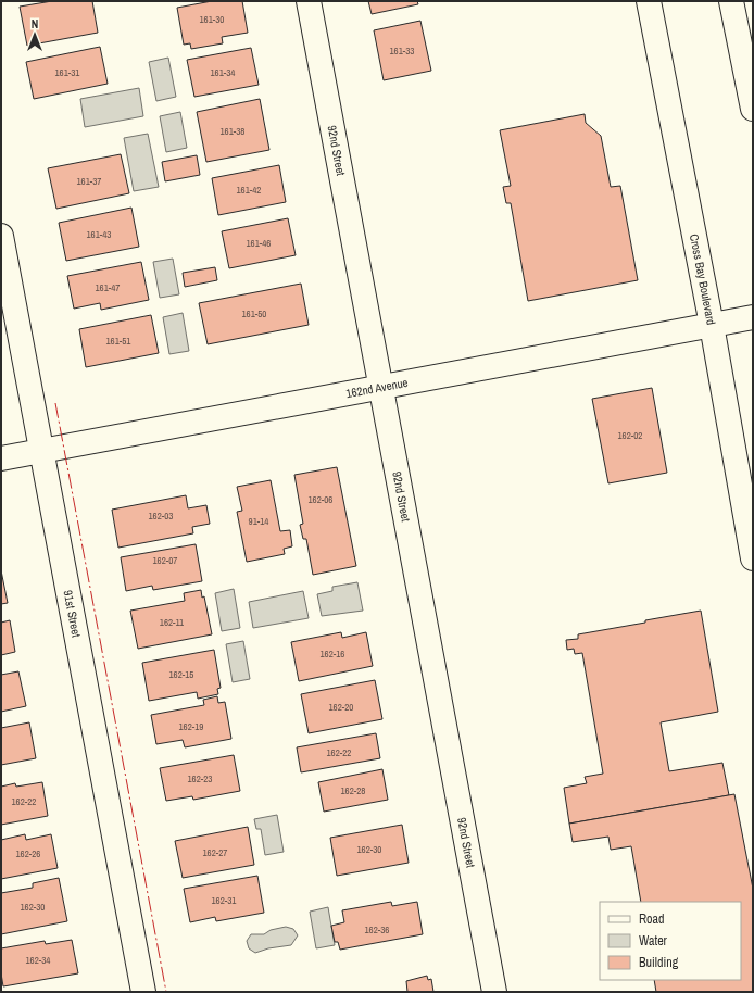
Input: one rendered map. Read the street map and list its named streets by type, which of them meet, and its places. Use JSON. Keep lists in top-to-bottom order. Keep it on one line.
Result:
{"streets":{"street":["92nd Street","Cross Bay Boulevard","162nd Avenue","91st Street"]},"crossings":[["92nd Street","162nd Avenue"],["Cross Bay Boulevard","162nd Avenue"],["162nd Avenue","91st Street"]],"house_numbers":["161-30","161-33","161-31","161-34","161-38","161-37","161-42","161-43","161-46","161-47","161-50","161-51","162-02","162-06","162-03","91-14","162-07","162-11","162-16","162-15","162-20","162-19","162-22","162-23","162-28","162-22","162-30","162-27","162-26","162-31","162-30","162-36","162-34"],"legend":["Road","Water","Building"],"north":"top"}
